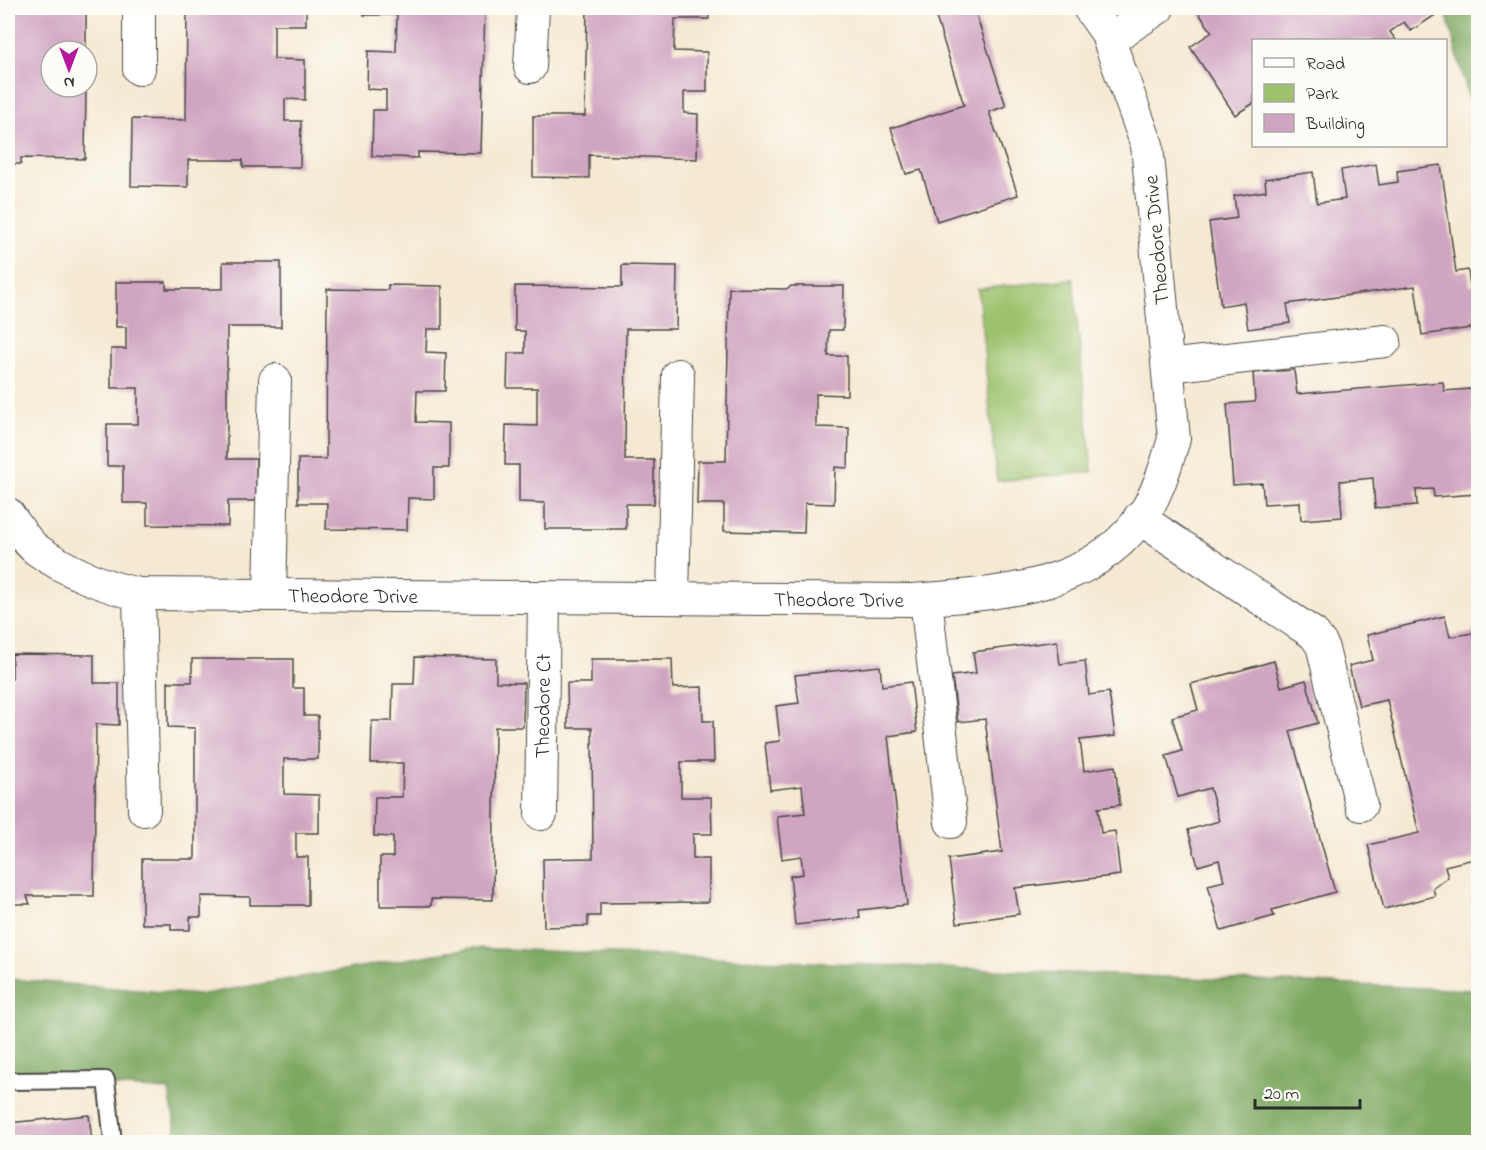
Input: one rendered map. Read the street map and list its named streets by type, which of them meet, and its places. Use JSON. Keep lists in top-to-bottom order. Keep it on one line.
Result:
{"streets":{"street":["Theodore Drive","Theodore Ct"]},"crossings":[["Theodore Drive","Theodore Ct"]],"legend":["Road","Park","Building"],"scale_bar":"20 m","north":"bottom"}
